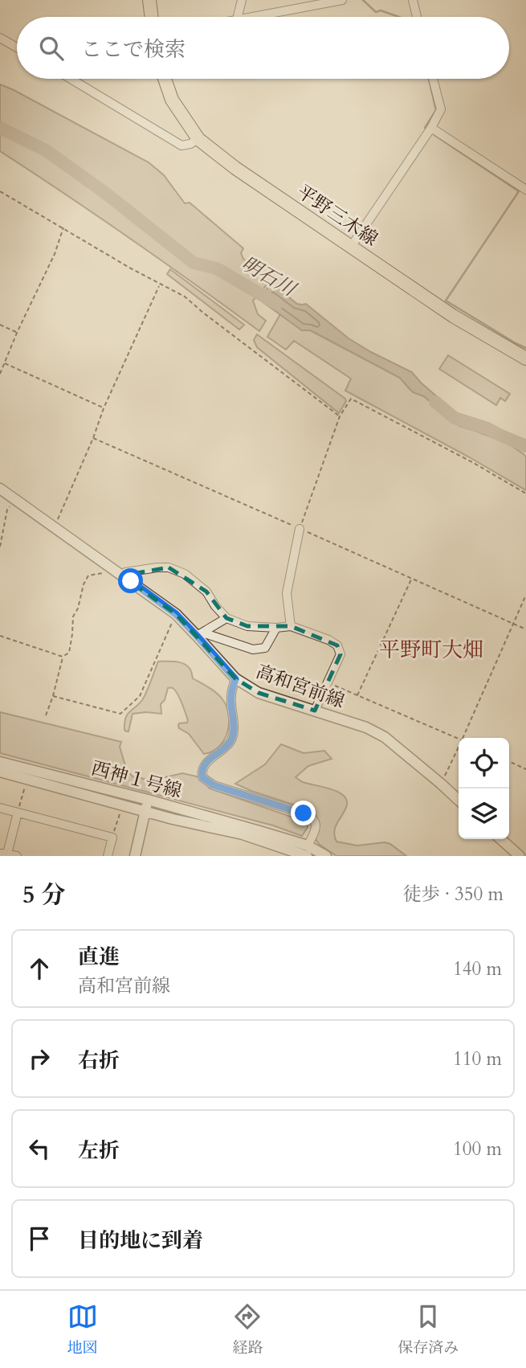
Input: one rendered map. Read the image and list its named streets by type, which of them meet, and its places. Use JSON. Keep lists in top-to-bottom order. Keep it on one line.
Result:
{"streets":{"main road":["平野三木線"],"street":["高和宮前線","西神１号線"]},"districts":["平野町大畑"],"water":["明石川"],"page":{"search":"ここで検索","heading":["5 分","徒歩 · 350 m"],"list":[["直進","高和宮前線","140 m"],["右折","110 m"],["左折","100 m"],"目的地に到着"],"nav":["地図","経路","保存済み"]}}
